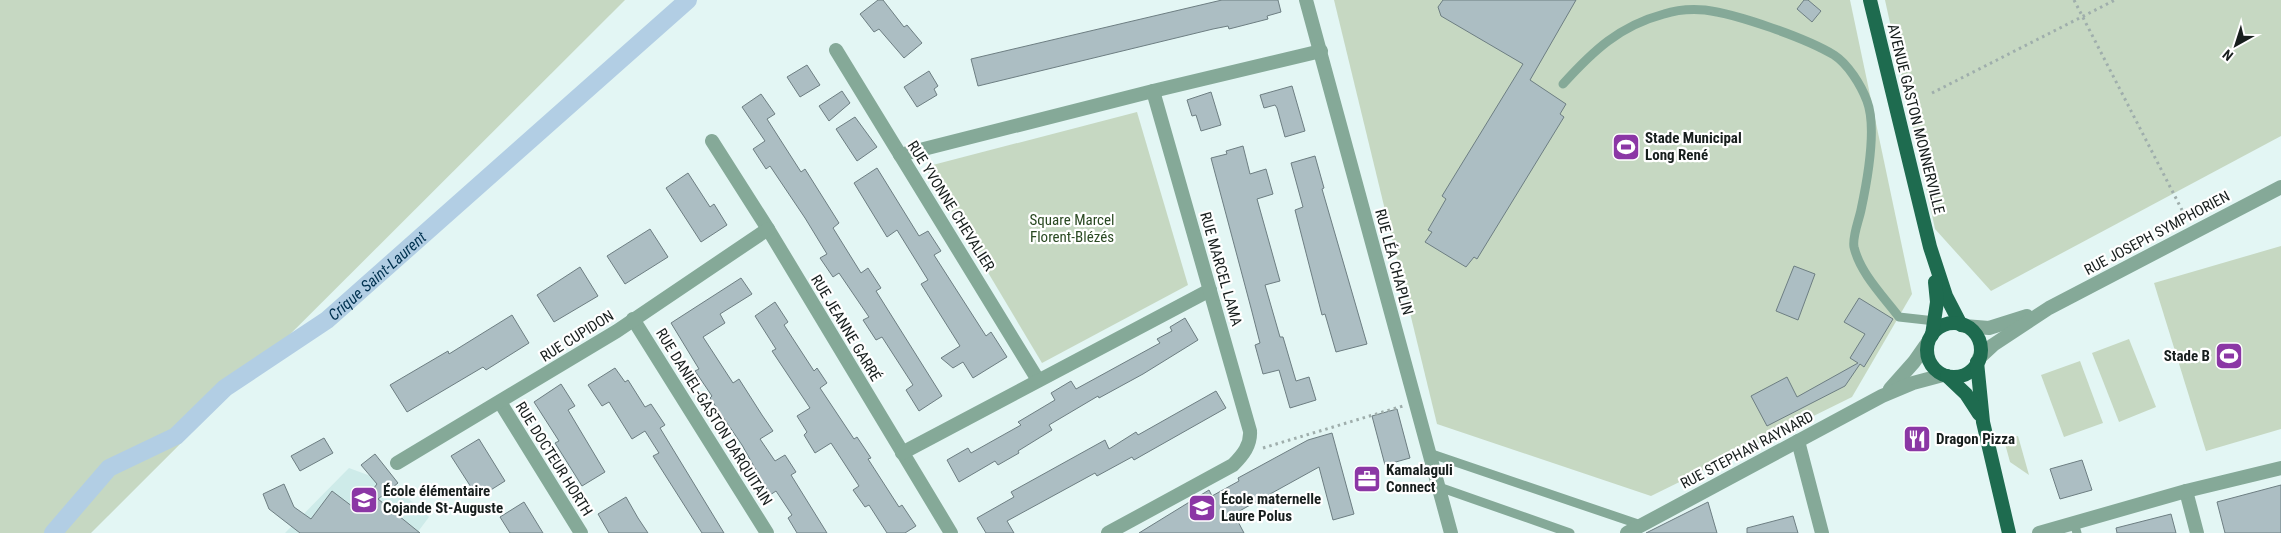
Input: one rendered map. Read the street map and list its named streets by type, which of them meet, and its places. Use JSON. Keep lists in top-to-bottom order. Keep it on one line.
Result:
{"streets":{"main road":["AVENUE GASTON MONNERVILLE"],"street":["RUE YVONNE CHEVALIER","RUE JOSEPH SYMPHORIEN","RUE LÉA CHAPLIN","RUE MARCEL LAMA","RUE JEANNE GARRÉ","RUE CUPIDON","RUE DANIEL-GASTON DARQUITAIN","RUE STEPHAN RAYNARD","RUE DOCTEUR HORTH"]},"crossings":[["AVENUE GASTON MONNERVILLE","RUE JOSEPH SYMPHORIEN"],["AVENUE GASTON MONNERVILLE","RUE STEPHAN RAYNARD"],["RUE JOSEPH SYMPHORIEN","RUE STEPHAN RAYNARD"],["RUE JEANNE GARRÉ","RUE CUPIDON"],["RUE CUPIDON","RUE DANIEL-GASTON DARQUITAIN"],["RUE CUPIDON","RUE DOCTEUR HORTH"]],"water":["Crique Saint-Laurent"],"parks":["Square Marcel Florent-Blézés"],"places":{"sports":["Stade Municipal Long René","Stade B"],"restaurant":["Dragon Pizza"],"office":["Kamalaguli Connect"],"school or university":["École élémentaire Cojande St-Auguste","École maternelle Laure Polus"]},"north":"bottom left"}
